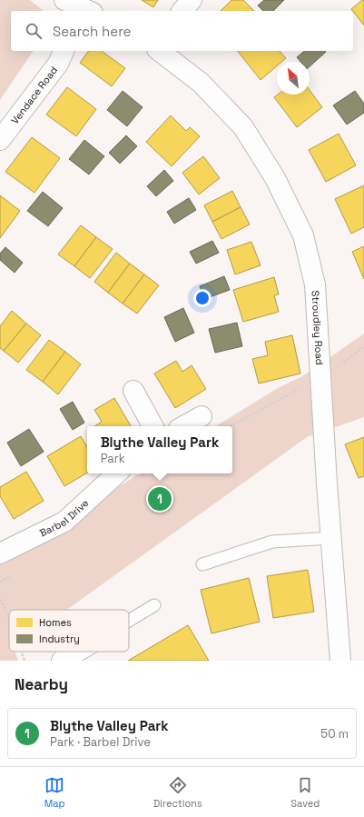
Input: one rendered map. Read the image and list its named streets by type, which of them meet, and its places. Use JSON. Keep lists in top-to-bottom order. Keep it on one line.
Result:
{"streets":{"street":["Vendace Road","Stroudley Road","Barbel Drive"]},"legend":["Homes","Industry"],"north":"top left","page":{"search":"Search here","popup":["Blythe Valley Park","Park"],"pins":"1","heading":"Nearby","list":[{"mark":"1","name":"Blythe Valley Park","note":"Park · Barbel Drive","value":"50 m"}],"nav":["Map","Directions","Saved"]}}
